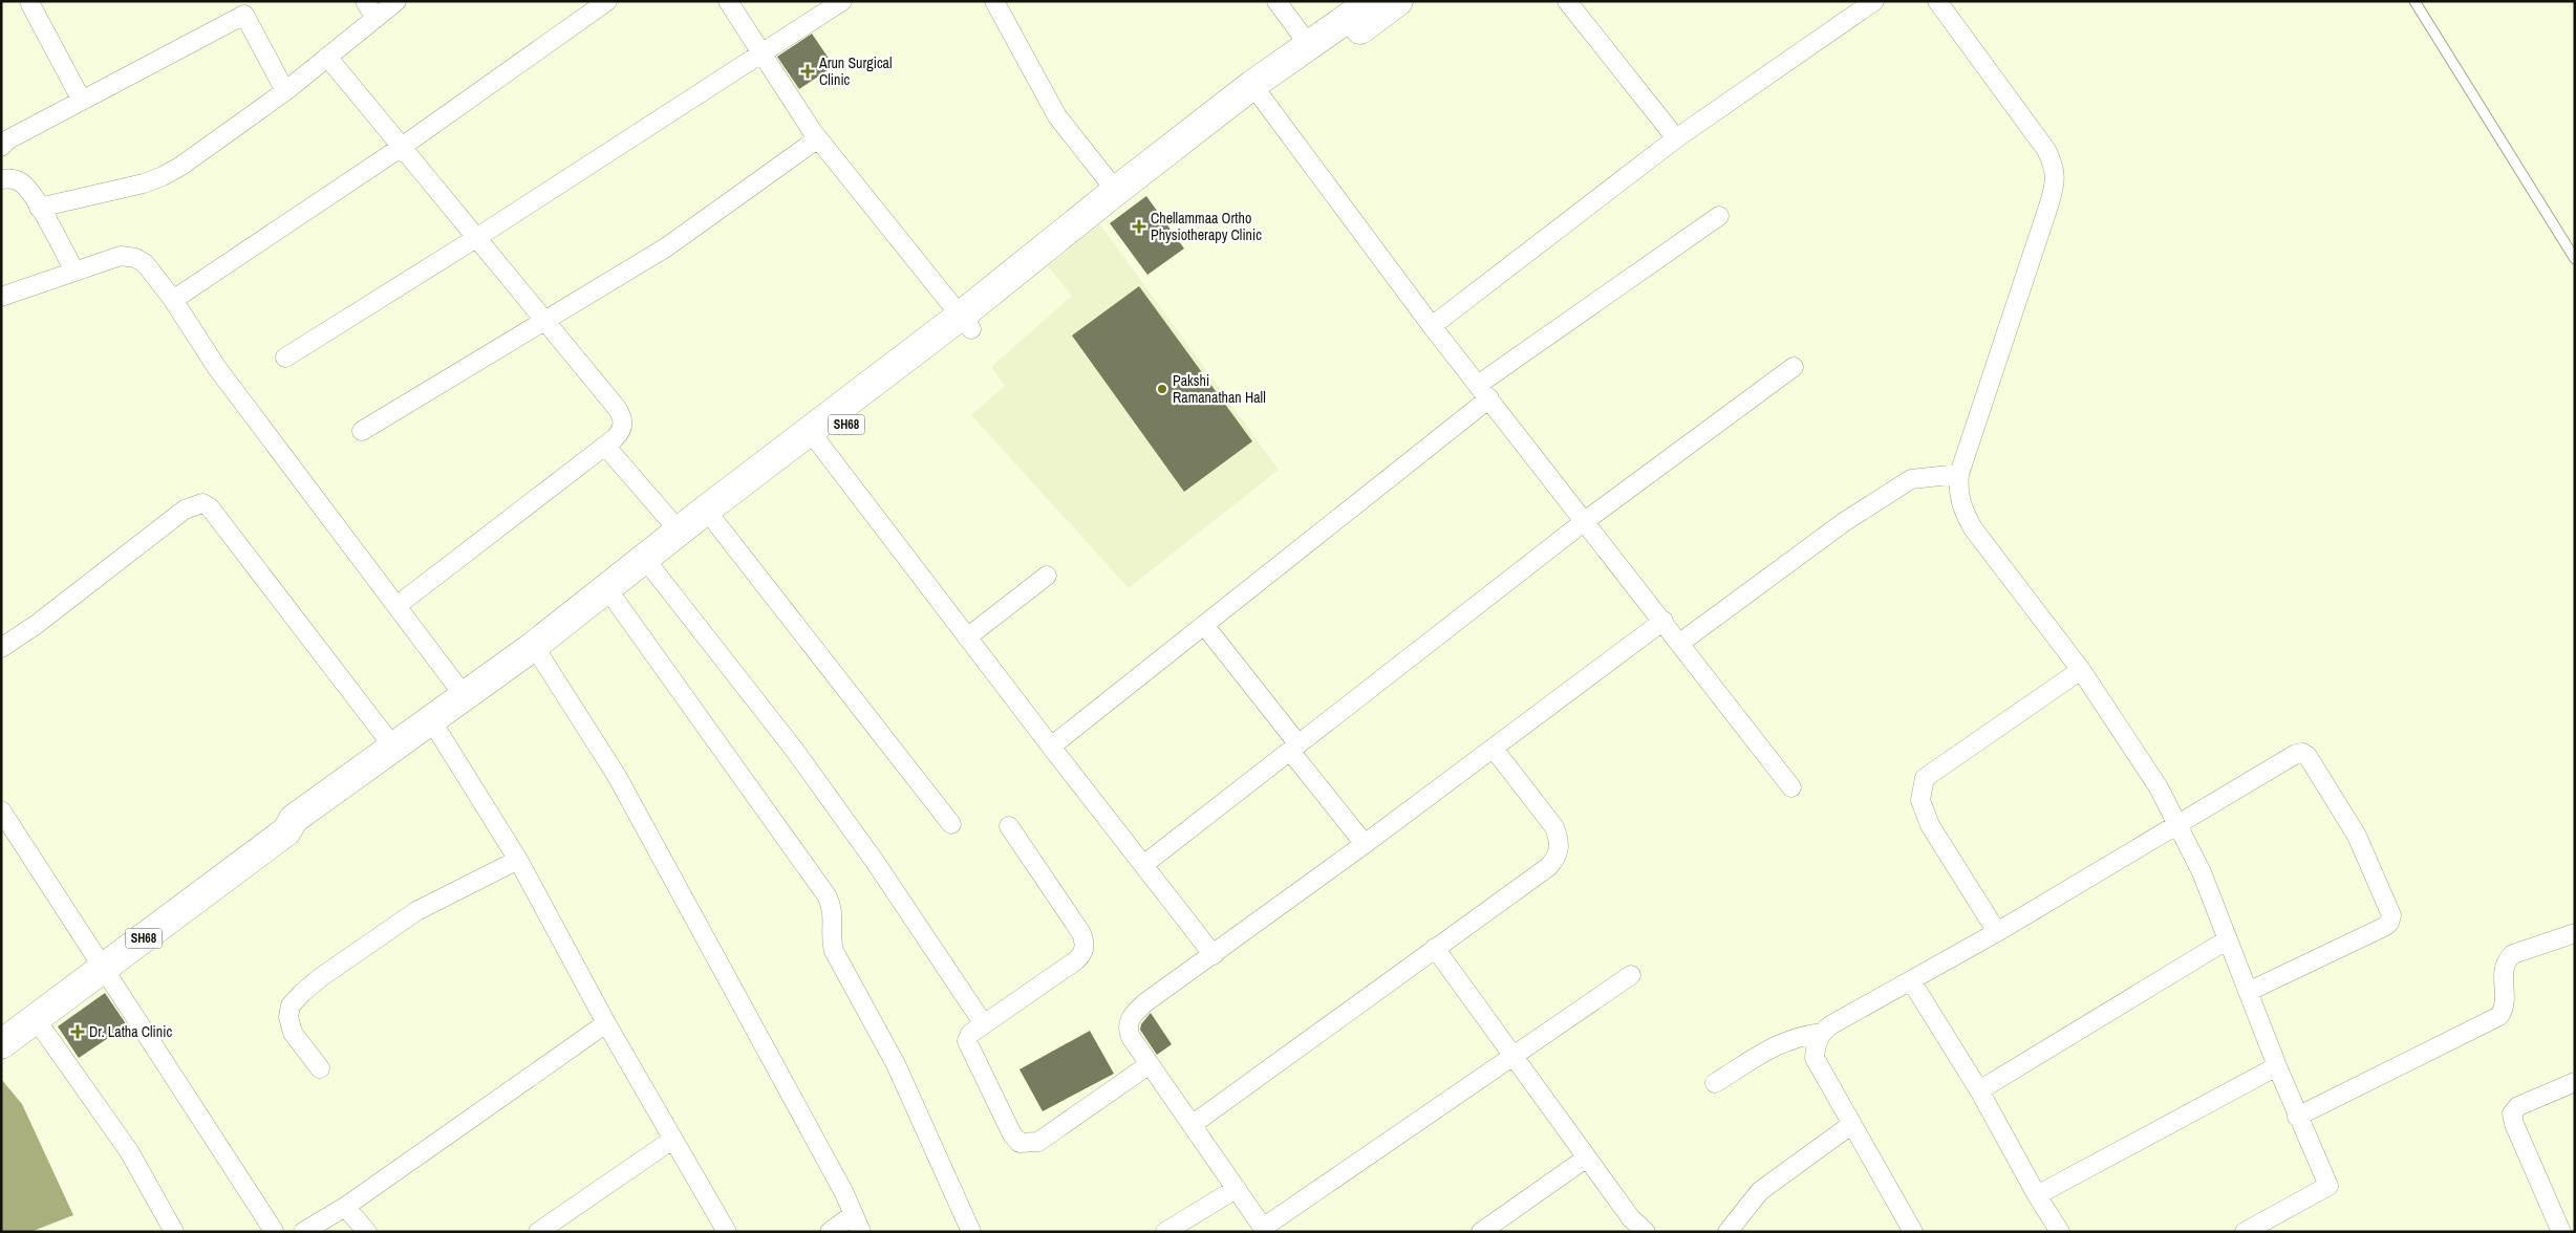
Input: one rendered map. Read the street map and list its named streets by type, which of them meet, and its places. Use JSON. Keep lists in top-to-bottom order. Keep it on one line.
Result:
{"streets":{"main road":["SH68"]},"places":{"health":["Arun Surgical Clinic","Chellammaa Ortho Physiotherapy Clinic","Dr. Latha Clinic"],"other":["Pakshi Ramanathan Hall"]}}
